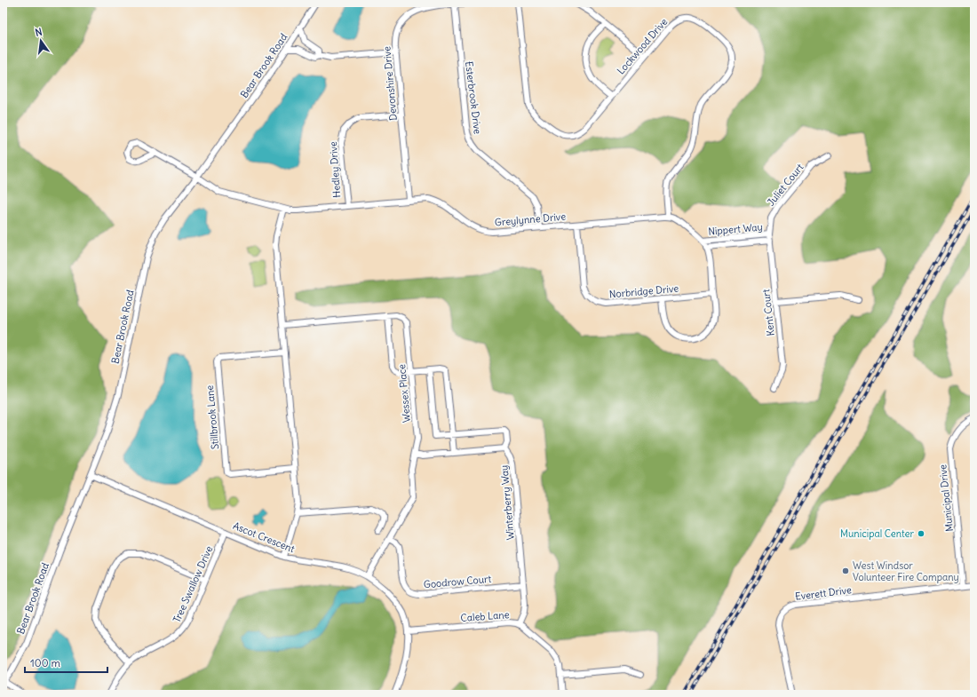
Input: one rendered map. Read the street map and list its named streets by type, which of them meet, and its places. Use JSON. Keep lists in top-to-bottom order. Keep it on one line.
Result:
{"streets":{"street":["Lockwood Drive","Bear Brook Road","Devonshire Drive","Esterbrook Drive","Hedley Drive","Juliet Court","Greylynne Drive","Nippert Way","Norbridge Drive","Kent Court","Wessex Place","Stillbrook Lane","Municipal Drive","Winterberry Way","Ascot Crescent","Goodrow Court","Tree Swallow Drive","Everett Drive","Caleb Lane"]},"crossings":[["Lockwood Drive","Greylynne Drive"],["Bear Brook Road","Greylynne Drive"],["Bear Brook Road","Ascot Crescent"],["Devonshire Drive","Esterbrook Drive"],["Devonshire Drive","Hedley Drive"],["Devonshire Drive","Greylynne Drive"],["Esterbrook Drive","Greylynne Drive"],["Hedley Drive","Greylynne Drive"],["Juliet Court","Nippert Way"],["Juliet Court","Kent Court"],["Greylynne Drive","Nippert Way"],["Greylynne Drive","Norbridge Drive"],["Nippert Way","Kent Court"],["Wessex Place","Ascot Crescent"],["Wessex Place","Goodrow Court"],["Municipal Drive","Everett Drive"],["Winterberry Way","Goodrow Court"],["Winterberry Way","Caleb Lane"],["Ascot Crescent","Tree Swallow Drive"],["Ascot Crescent","Caleb Lane"]],"places":["Municipal Center","West Windsor Volunteer Fire Company"],"scale_bar":"100 m","north":"top"}
